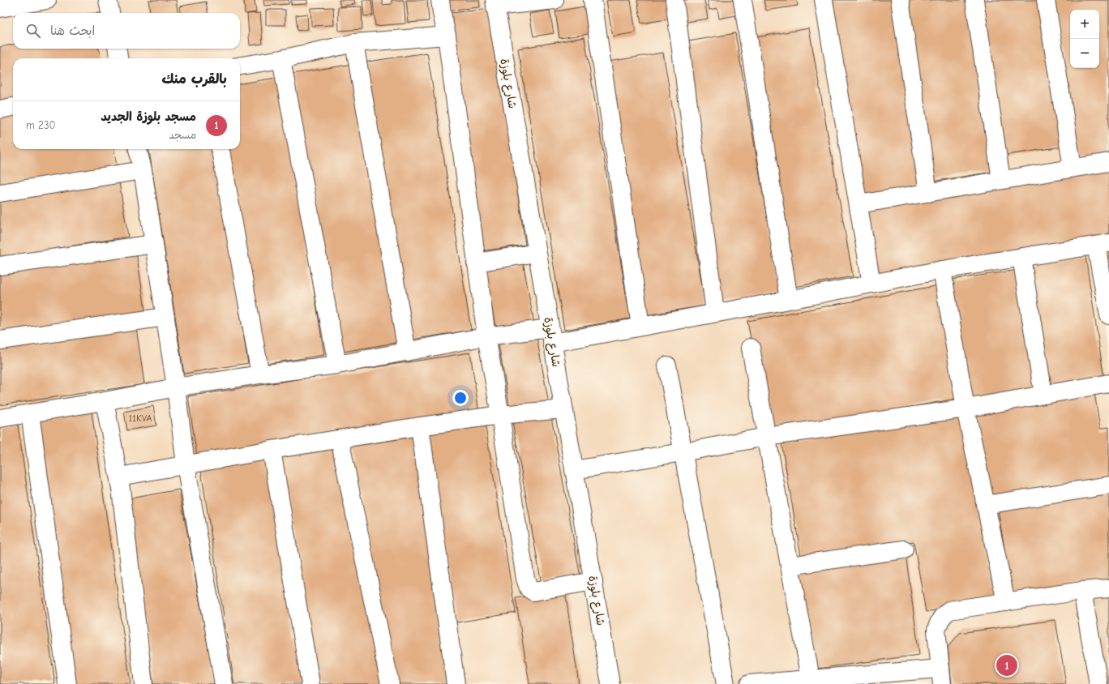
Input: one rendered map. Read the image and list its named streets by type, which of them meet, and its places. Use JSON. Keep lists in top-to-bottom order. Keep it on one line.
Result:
{"streets":{"street":["شارع بلوزة"]},"house_numbers":["11KVA"],"page":{"map_buttons":["+","−"],"search":"ابحث هنا","heading":"بالقرب منك","list":[{"mark":"1","name":"مسجد بلوزة الجديد","note":"مسجد","value":"230 m"}],"pins":"1"}}
